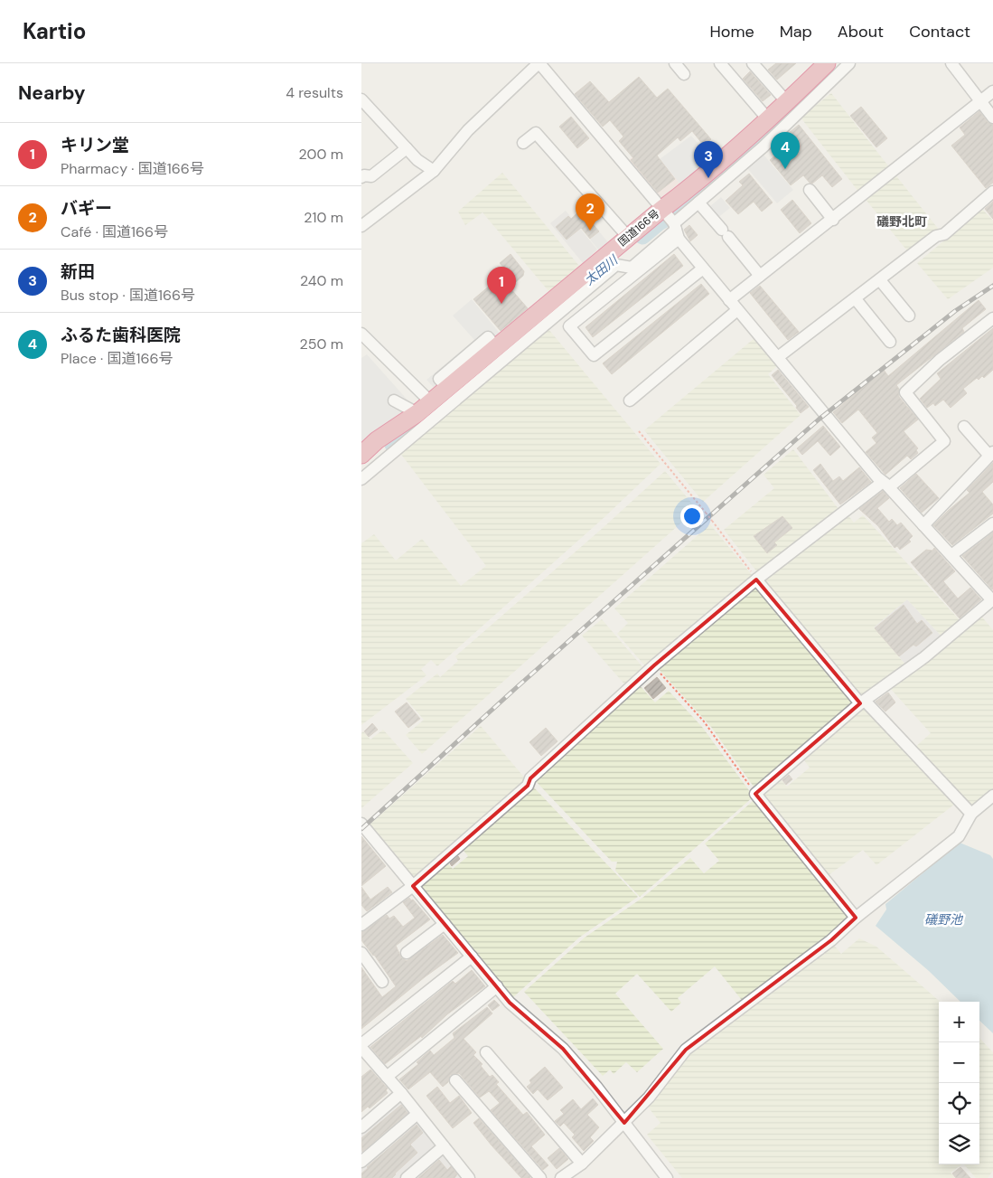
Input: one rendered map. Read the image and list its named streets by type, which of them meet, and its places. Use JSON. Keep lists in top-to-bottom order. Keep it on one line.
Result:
{"streets":{"highway":["国道166号"]},"districts":["礒野北町"],"water":["太田川","礒野池"],"page":{"header":"Kartio","nav":["Home","Map","About","Contact"],"heading":["Nearby","4 results"],"list":[{"mark":"1","name":"キリン堂","note":"Pharmacy · 国道166号","value":"200 m"},{"mark":"2","name":"バギー","note":"Café · 国道166号","value":"210 m"},{"mark":"3","name":"新田","note":"Bus stop · 国道166号","value":"240 m"},{"mark":"4","name":"ふるた歯科医院","note":"Place · 国道166号","value":"250 m"}],"pins":["4","3","2","1"],"map_buttons":["+","−"]}}
